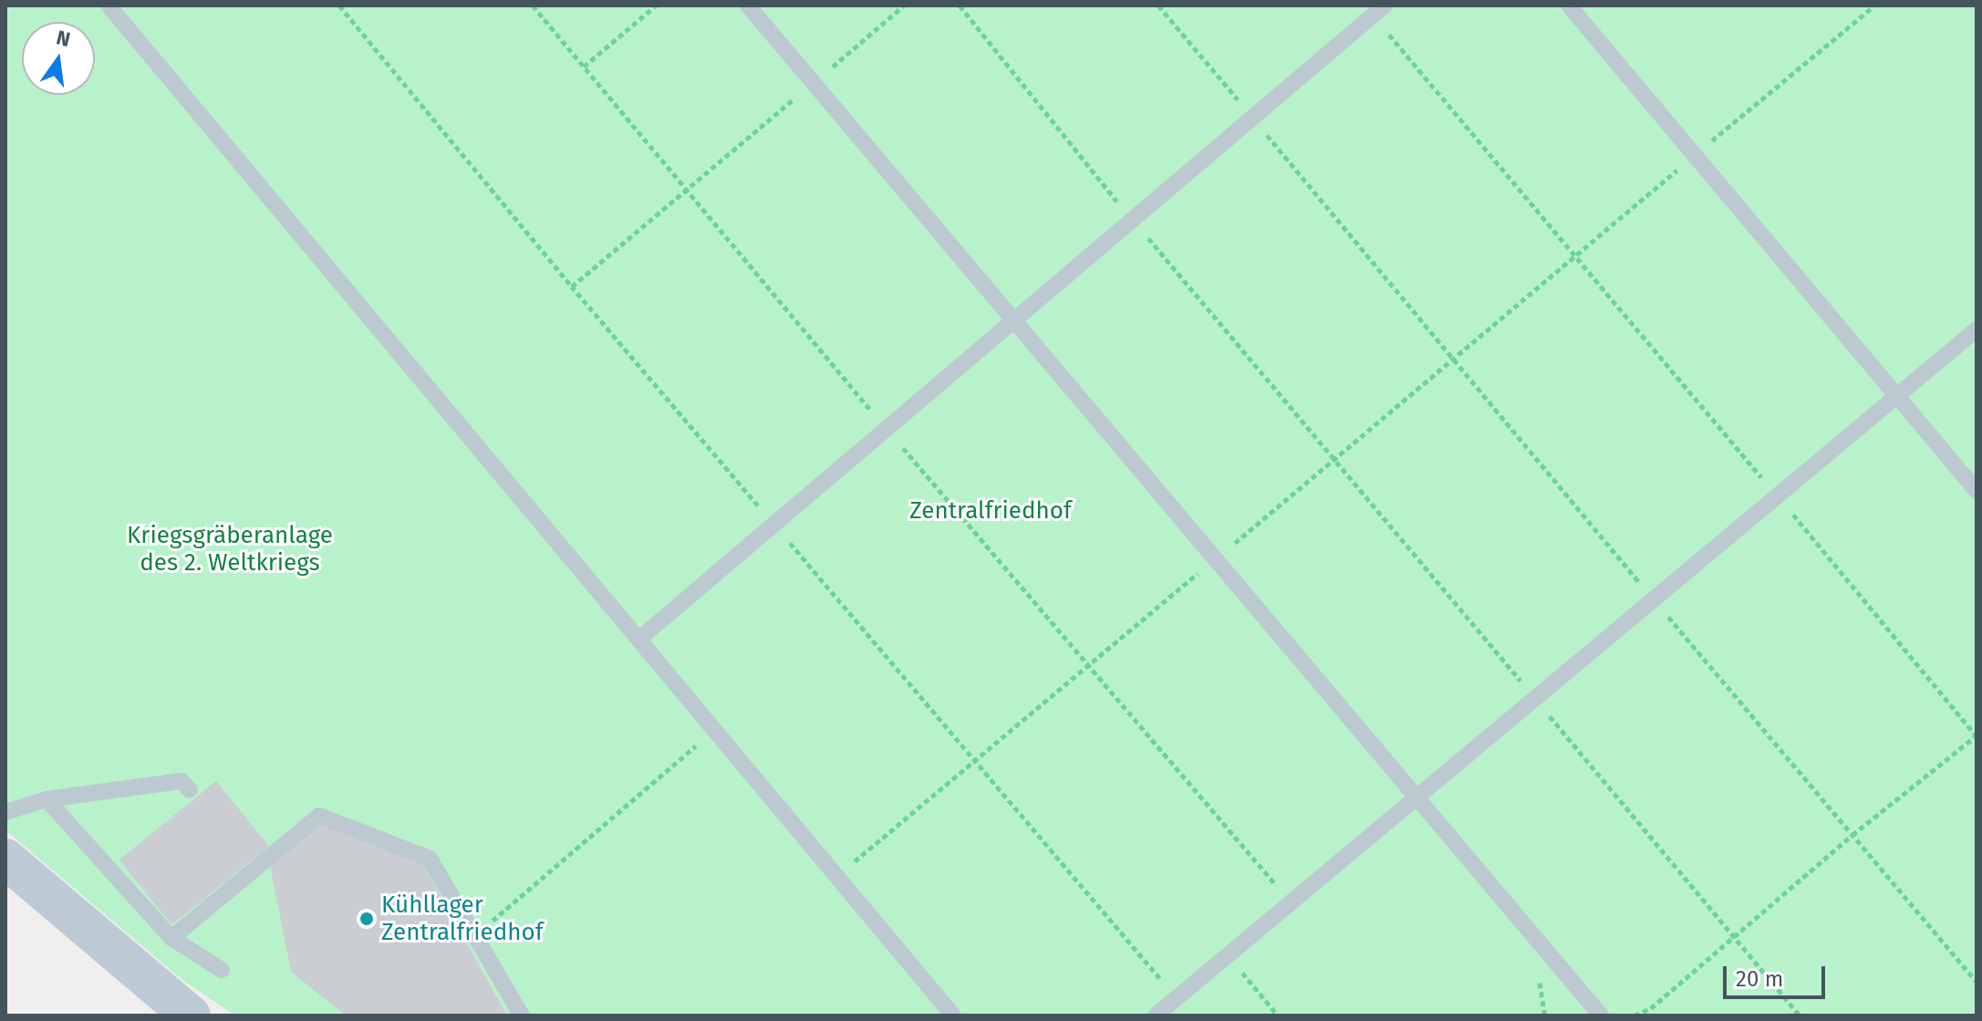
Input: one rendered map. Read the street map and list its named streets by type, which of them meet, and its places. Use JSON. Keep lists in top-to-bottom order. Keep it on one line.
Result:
{"parks":["Zentralfriedhof","Kriegsgräberanlage des 2. Weltkriegs"],"places":["Kühllager Zentralfriedhof"],"scale_bar":"20 m","north":"top"}
